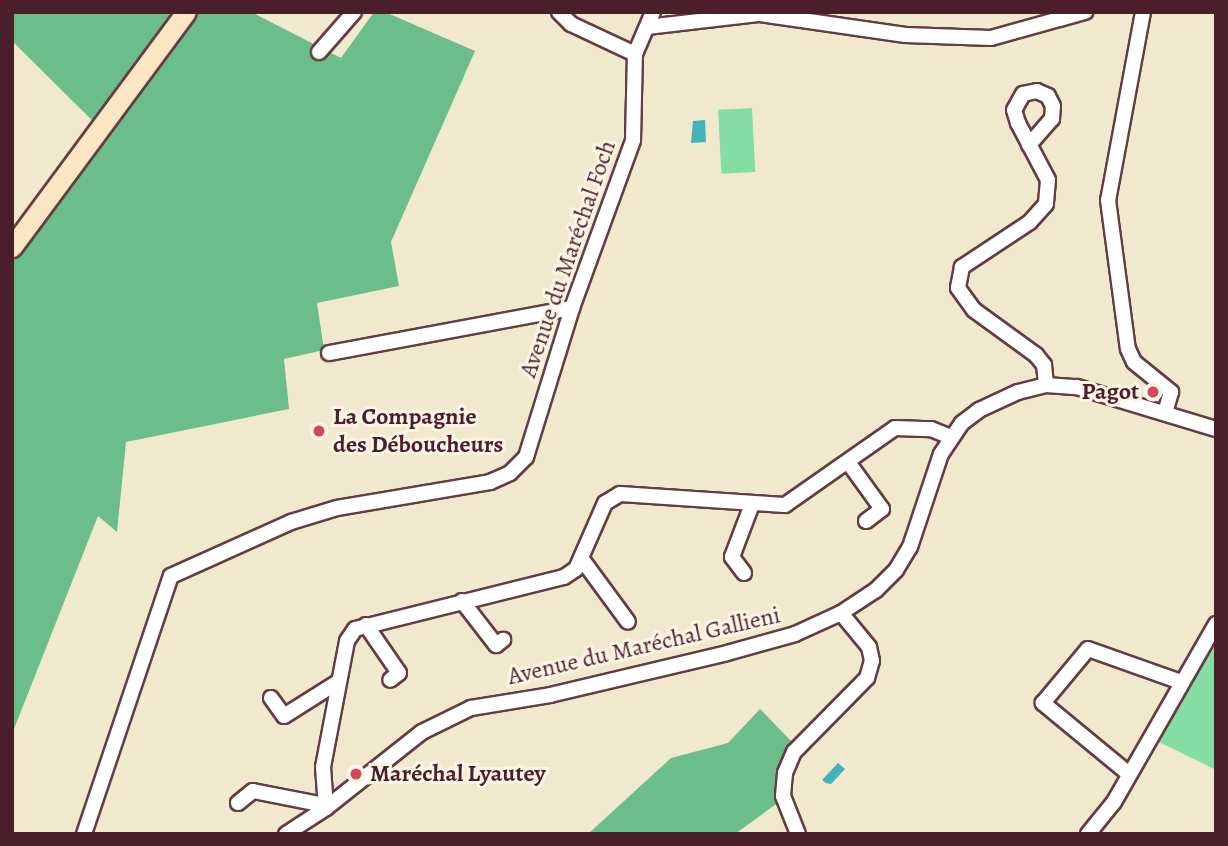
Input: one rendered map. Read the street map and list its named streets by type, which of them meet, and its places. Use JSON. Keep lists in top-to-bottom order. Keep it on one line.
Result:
{"streets":{"street":["Avenue du Maréchal Foch","Avenue du Maréchal Gallieni"]},"places":["Pagot","La Compagnie des Déboucheurs","Maréchal Lyautey"]}
